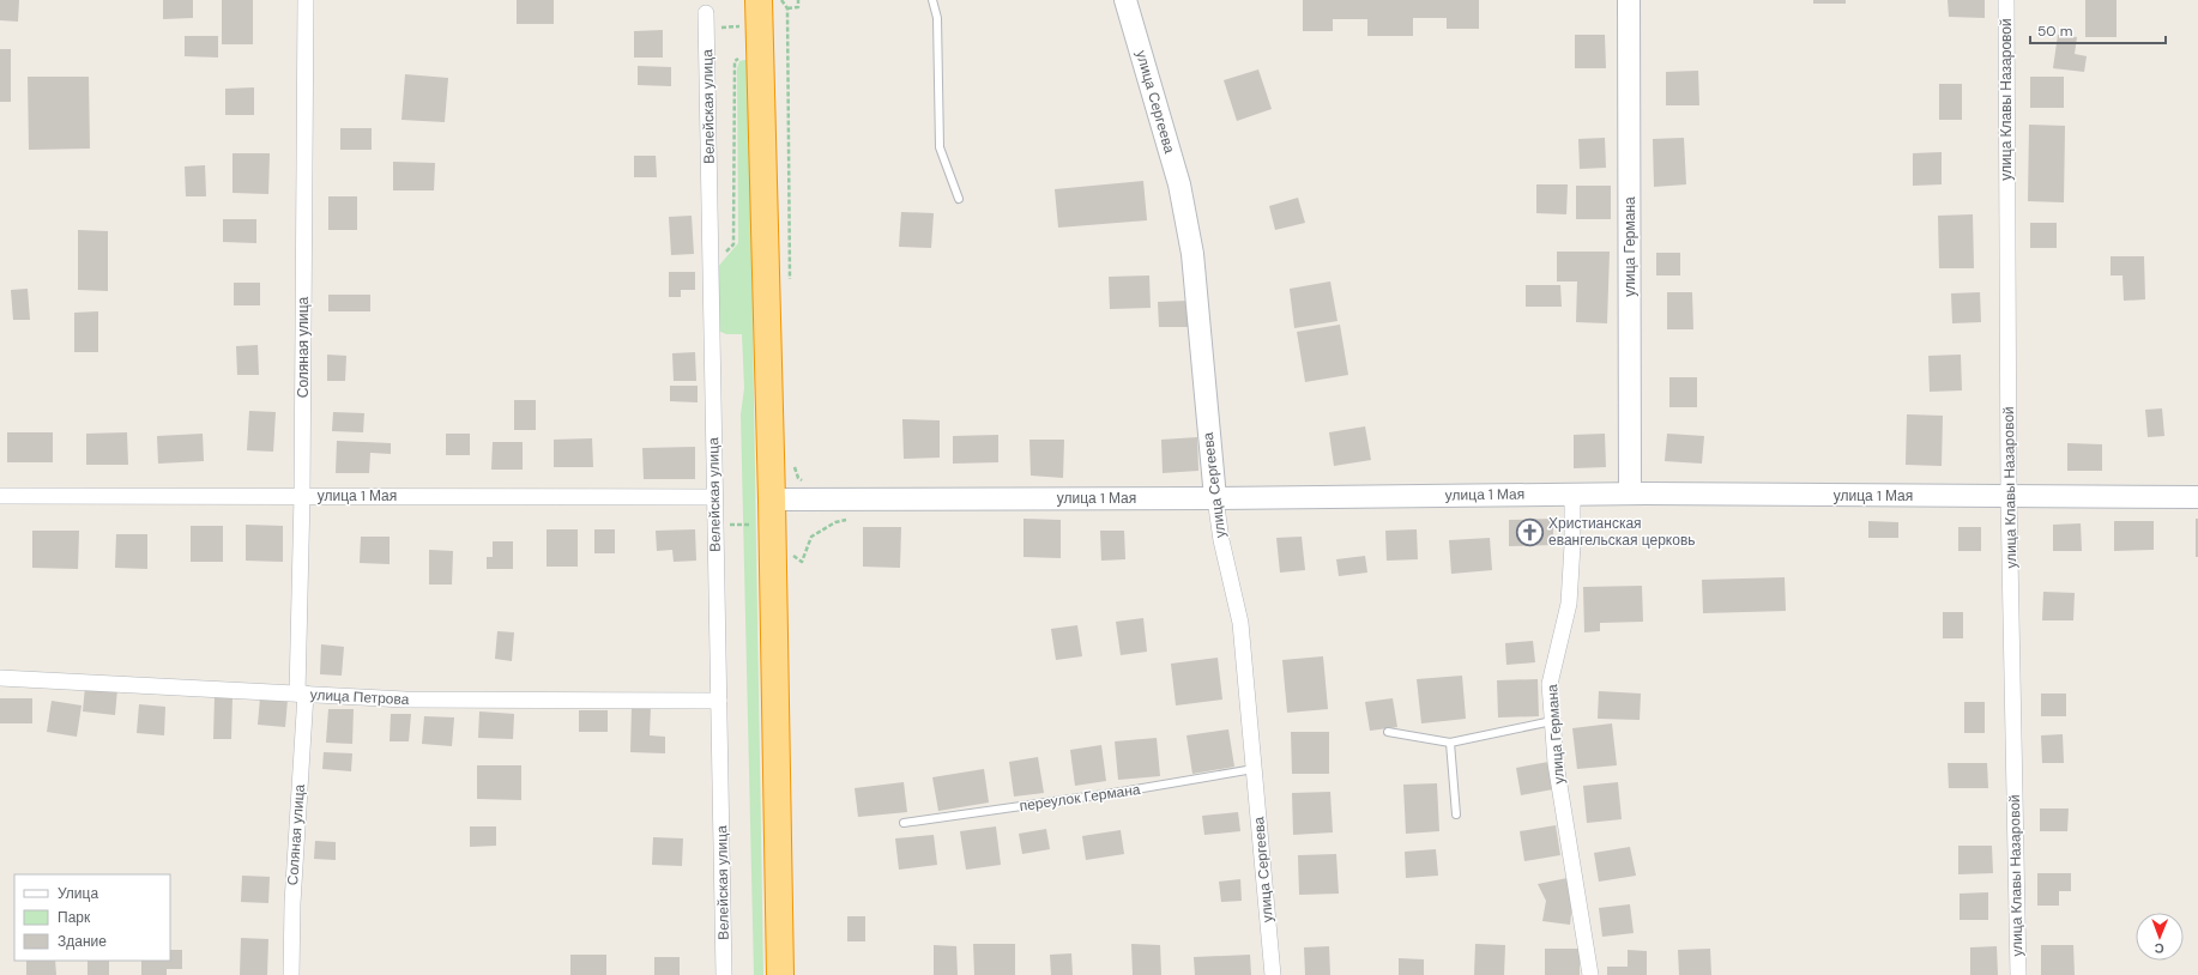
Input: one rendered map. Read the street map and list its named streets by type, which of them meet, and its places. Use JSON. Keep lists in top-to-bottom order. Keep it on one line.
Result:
{"streets":{"main road":["улица Сергеева","улица Германа","улица 1 Мая"],"street":["улица Клавы Назаровой","Велейская улица","Соляная улица","улица Петрова"],"lane":["переулок Германа"]},"crossings":[["улица Клавы Назаровой","улица 1 Мая"],["улица Сергеева","улица 1 Мая"],["улица Сергеева","переулок Германа"],["Велейская улица","улица 1 Мая"],["Велейская улица","улица Петрова"],["улица Германа","улица 1 Мая"],["Соляная улица","улица 1 Мая"],["Соляная улица","улица Петрова"]],"places":{"church":["Христианская евангельская церковь"]},"legend":["Улица","Парк","Здание"],"scale_bar":"50 m","north":"bottom"}
